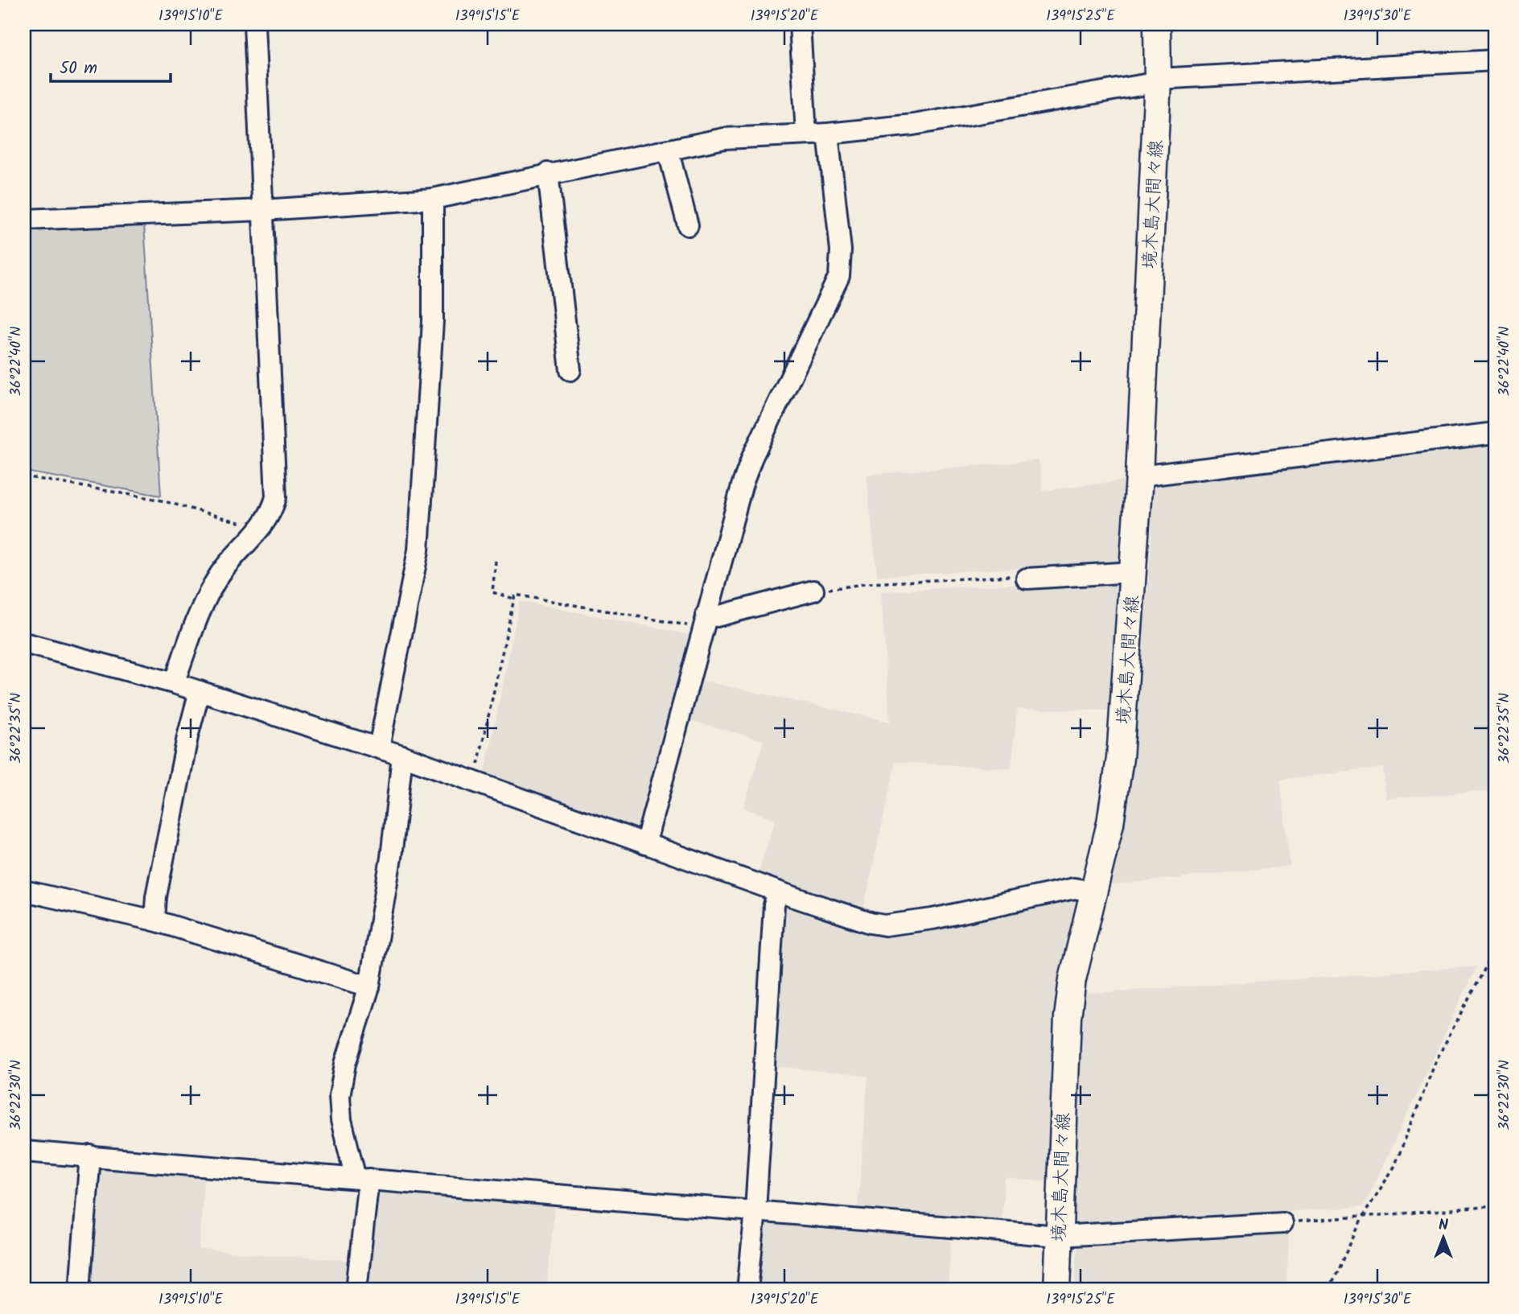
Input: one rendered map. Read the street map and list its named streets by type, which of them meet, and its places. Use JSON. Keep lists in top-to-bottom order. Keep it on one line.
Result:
{"streets":{"main road":["境木島大間々線"]},"scale_bar":"50 m","north":"top","coordinates":["139°15'10\"E","139°15'15\"E","139°15'20\"E","139°15'25\"E","139°15'30\"E","36°22'40\"N","36°22'35\"N","36°22'30\"N"]}
